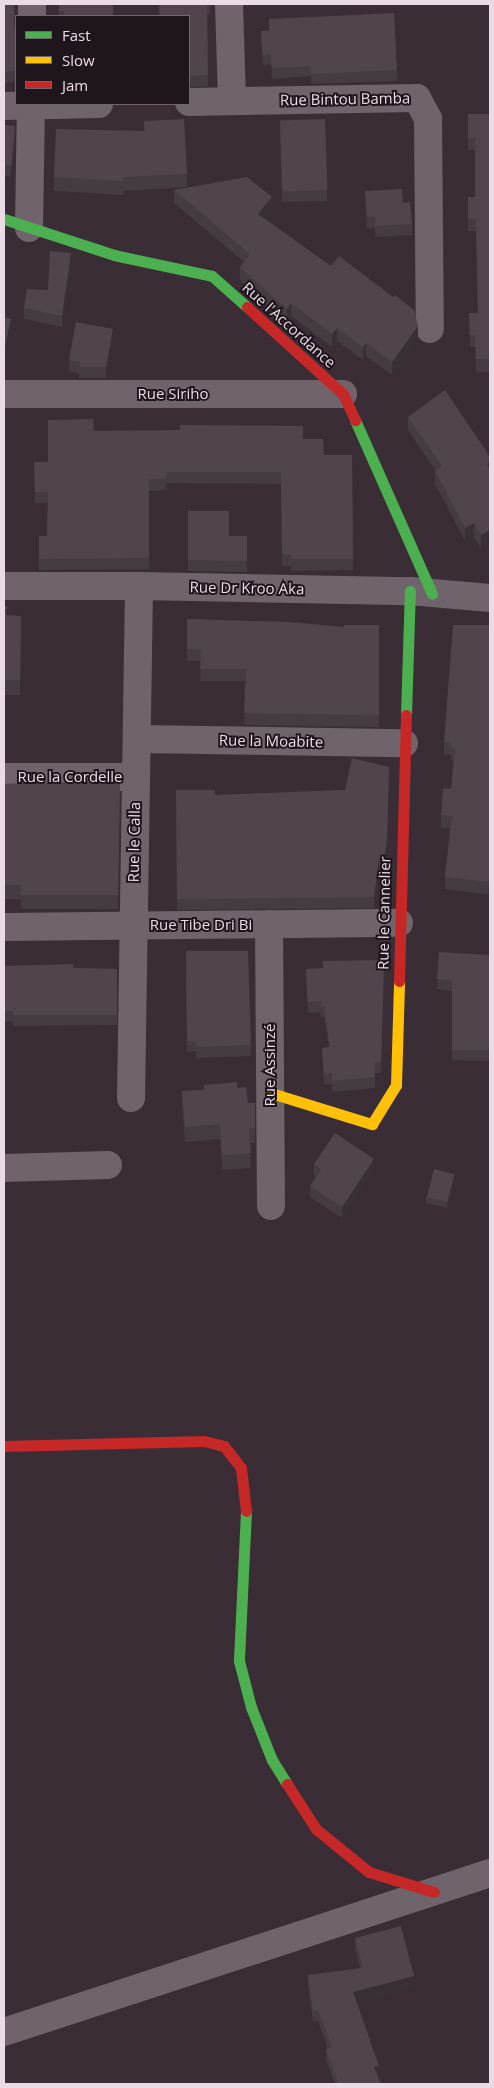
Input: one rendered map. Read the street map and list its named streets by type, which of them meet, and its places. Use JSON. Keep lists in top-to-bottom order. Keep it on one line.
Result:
{"streets":{"street":["Rue Bintou Bamba","Rue l'Accordance","Rue Siriho","Rue Dr Kroo Aka","Rue la Moabite","Rue la Cordelle","Rue le Calla","Rue le Cannelier","Rue Tibe Dri Bi","Rue Assinzé"]},"crossings":[["Rue l'Accordance","Rue Siriho"],["Rue l'Accordance","Rue Dr Kroo Aka"],["Rue l'Accordance","Rue le Cannelier"],["Rue Dr Kroo Aka","Rue le Calla"],["Rue Dr Kroo Aka","Rue le Cannelier"],["Rue la Moabite","Rue le Calla"],["Rue la Moabite","Rue le Cannelier"],["Rue la Cordelle","Rue le Calla"],["Rue le Calla","Rue Tibe Dri Bi"],["Rue le Cannelier","Rue Tibe Dri Bi"],["Rue le Cannelier","Rue Assinzé"],["Rue Tibe Dri Bi","Rue Assinzé"]],"legend":["Fast","Slow","Jam"]}
